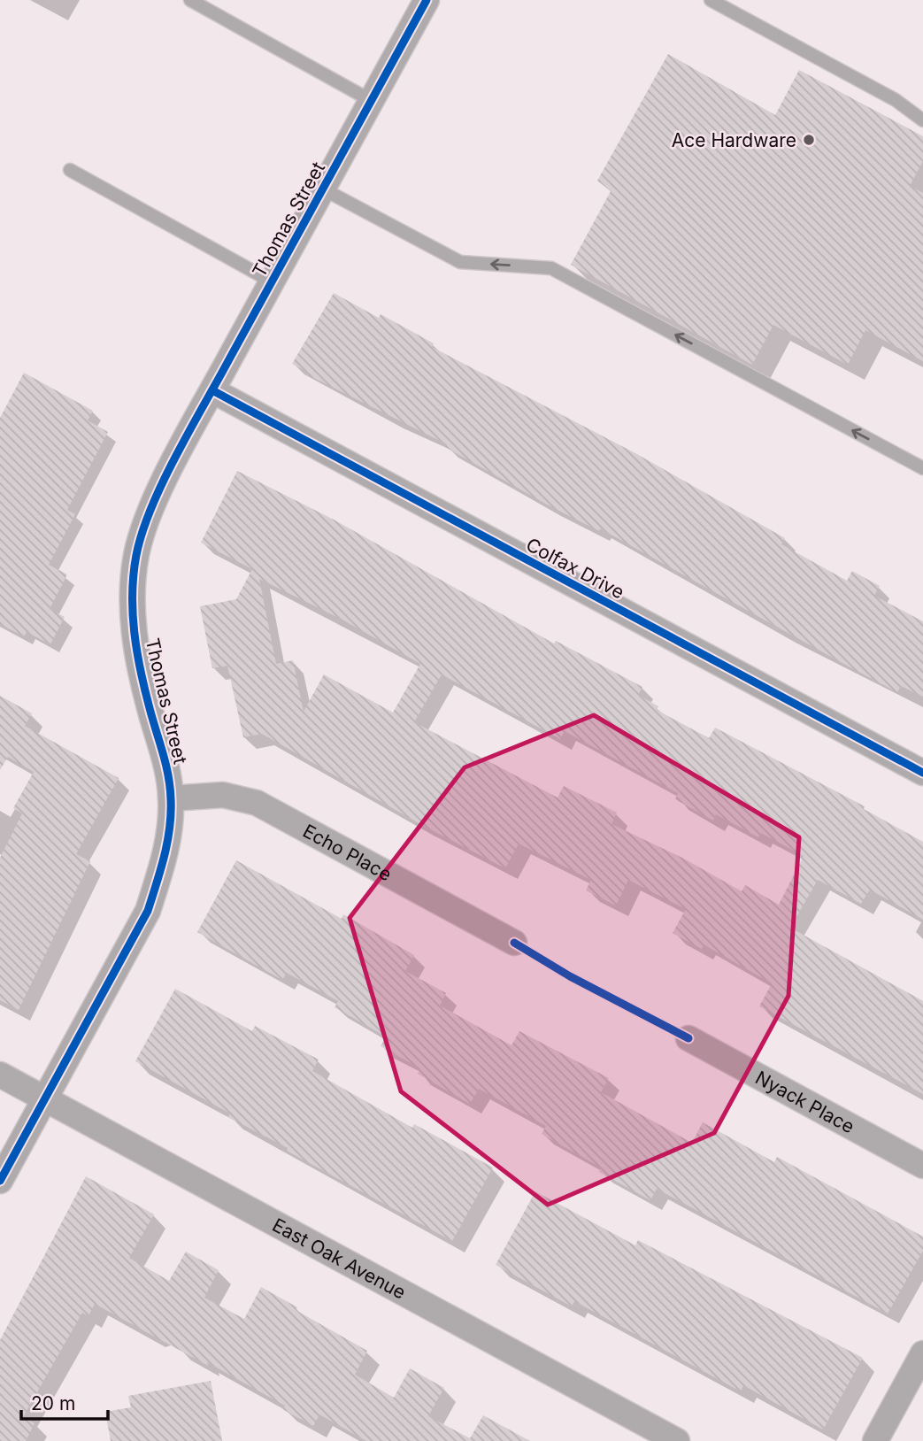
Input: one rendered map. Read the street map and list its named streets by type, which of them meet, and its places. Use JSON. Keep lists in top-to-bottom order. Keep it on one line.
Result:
{"streets":{"street":["Thomas Street","Colfax Drive","Echo Place","Nyack Place","East Oak Avenue"]},"crossings":[["Thomas Street","Colfax Drive"],["Thomas Street","Echo Place"],["Thomas Street","East Oak Avenue"]],"places":["Ace Hardware"],"scale_bar":"20 m"}
